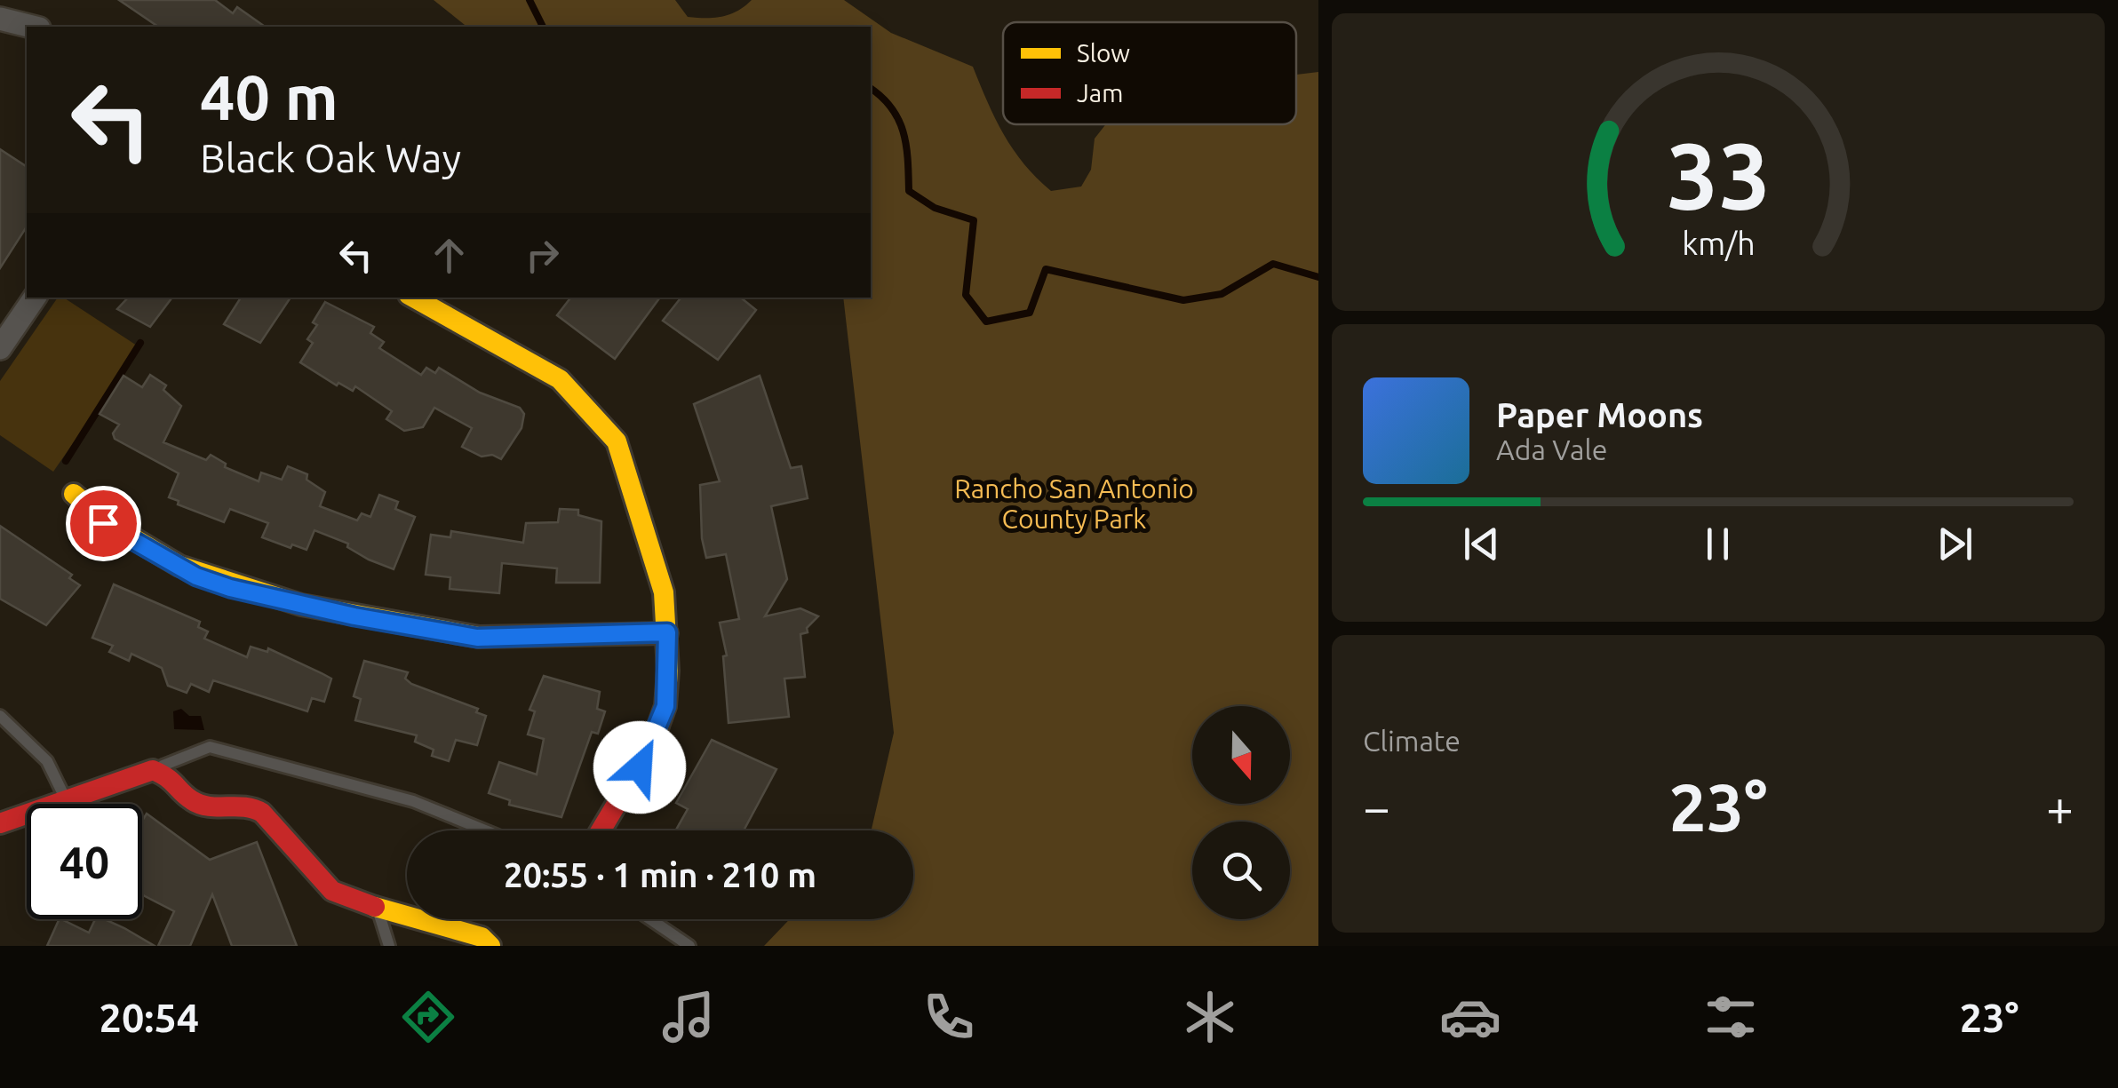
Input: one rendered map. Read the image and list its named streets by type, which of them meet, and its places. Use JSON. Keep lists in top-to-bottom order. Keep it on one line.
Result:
{"parks":["Rancho San Antonio County Park"],"legend":["Slow","Jam"],"north":"bottom","page":{"turn":["40 m","Black Oak Way"],"song":["Paper Moons","Ada Vale"],"tile":"Climate","heat":["−","23°","+"],"limit":"40","trip":"20:55 · 1 min · 210 m","tabs":["20:54","23°"],"gauge":["33","km/h"]}}
